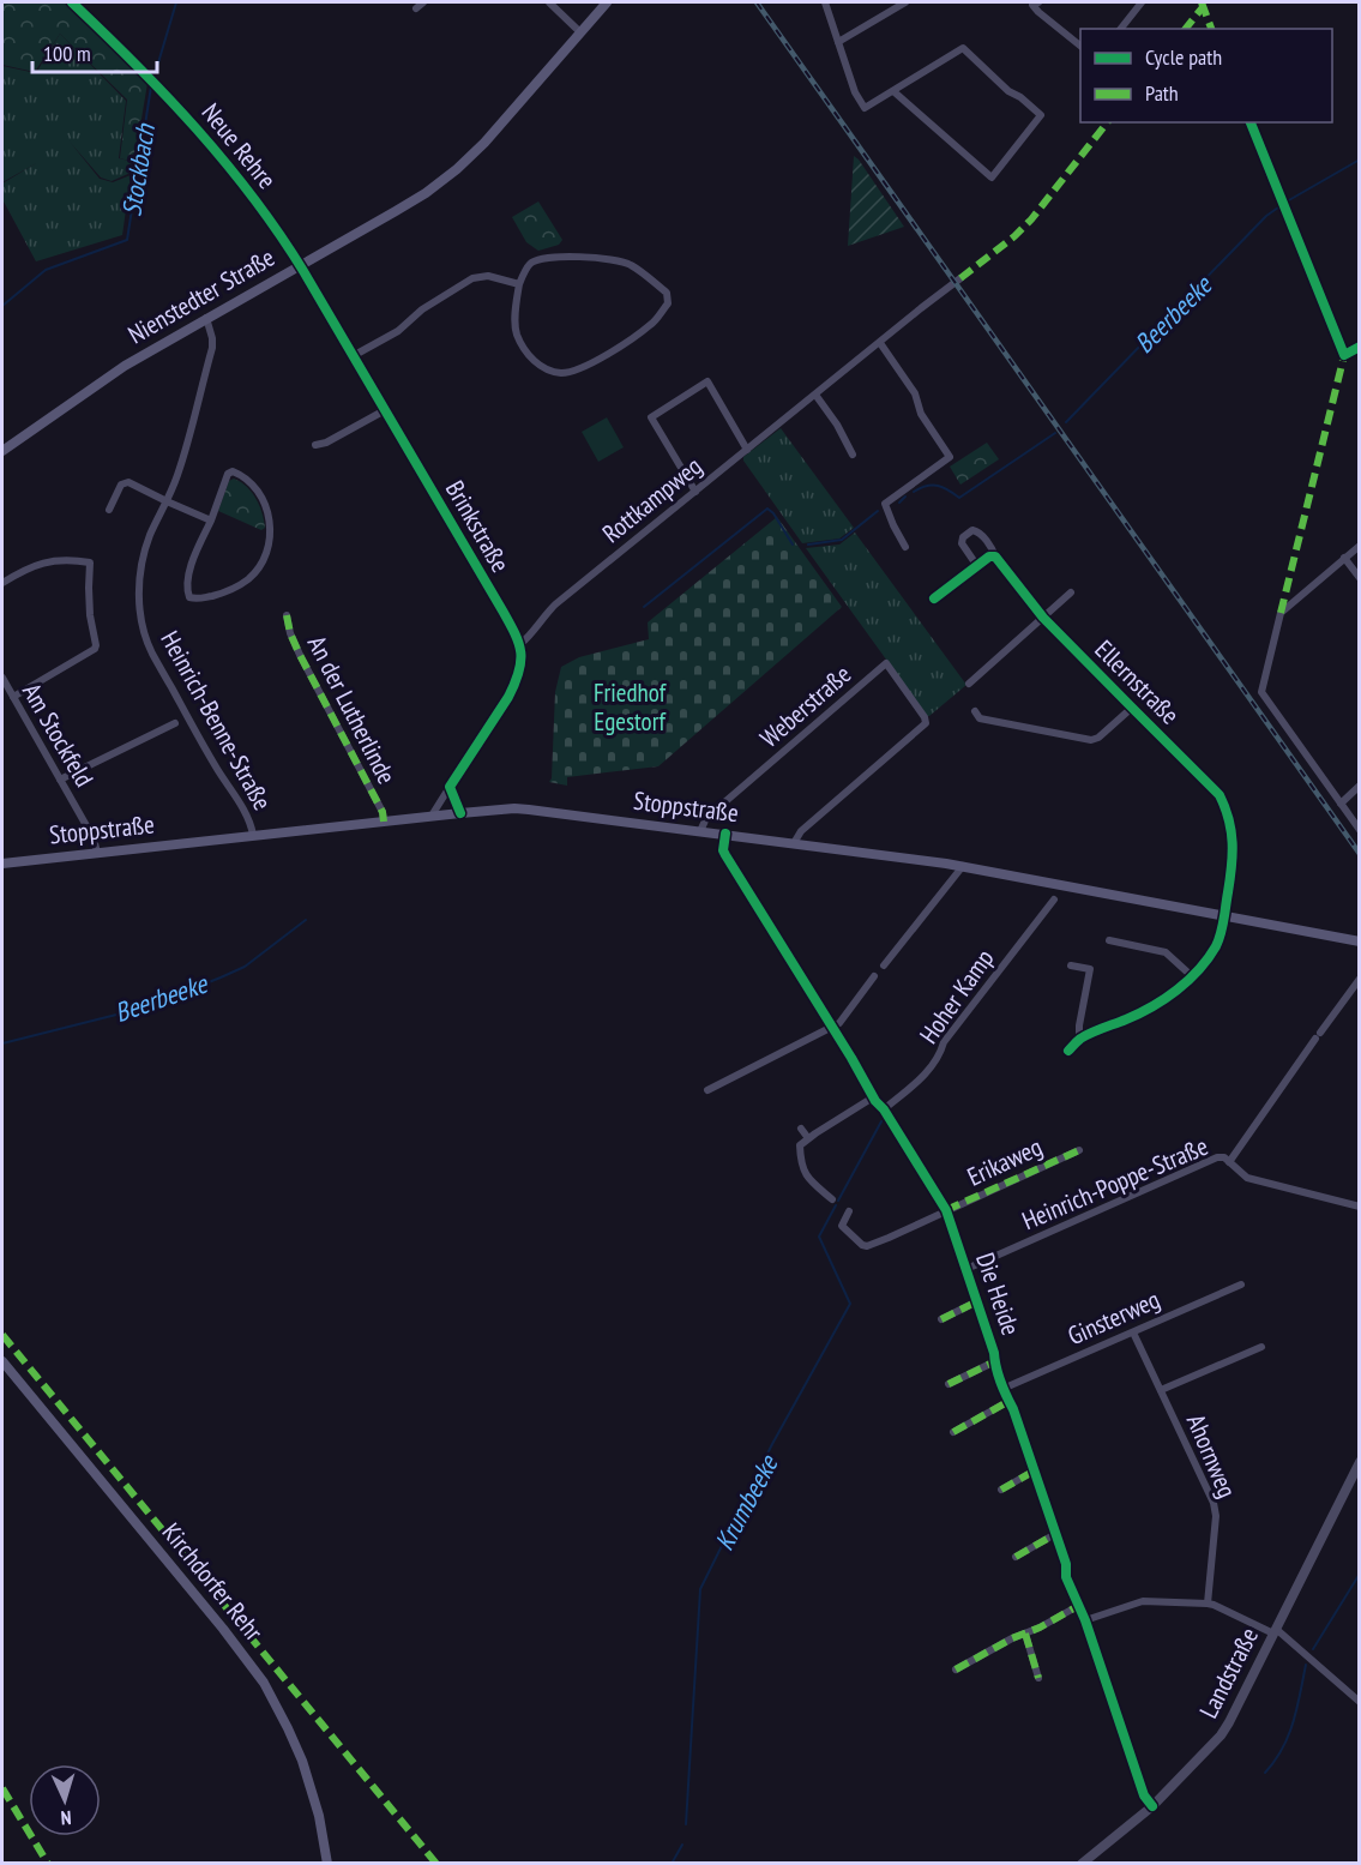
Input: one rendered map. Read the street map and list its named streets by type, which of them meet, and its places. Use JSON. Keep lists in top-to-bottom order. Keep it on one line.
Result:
{"streets":{"main road":["Nienstedter Straße","Stoppstraße","Kirchdorfer Rehr"],"street":["Neue Rehre","Rottkampweg","Brinkstraße","Ellernstraße","Weberstraße","An der Lutherlinde","Heinrich-Benne-Straße","Am Stockfeld","Hoher Kamp","Erikaweg","Heinrich-Poppe-Straße","Die Heide","Ginsterweg","Ahornweg","Landstraße"]},"crossings":[["Neue Rehre","Nienstedter Straße"],["Neue Rehre","Brinkstraße"],["Nienstedter Straße","Brinkstraße"],["Nienstedter Straße","Heinrich-Benne-Straße"],["Rottkampweg","Brinkstraße"],["Ellernstraße","Stoppstraße"],["Weberstraße","Stoppstraße"],["An der Lutherlinde","Stoppstraße"],["Heinrich-Benne-Straße","Stoppstraße"],["Am Stockfeld","Stoppstraße"],["Stoppstraße","Die Heide"],["Hoher Kamp","Die Heide"],["Erikaweg","Die Heide"],["Heinrich-Poppe-Straße","Die Heide"],["Die Heide","Ginsterweg"],["Die Heide","Landstraße"],["Ginsterweg","Ahornweg"]],"water":["Stockbach","Beerbeeke","Krumbeeke"],"parks":["Friedhof Egestorf"],"legend":["Cycle path","Path"],"scale_bar":"100 m","north":"bottom"}
